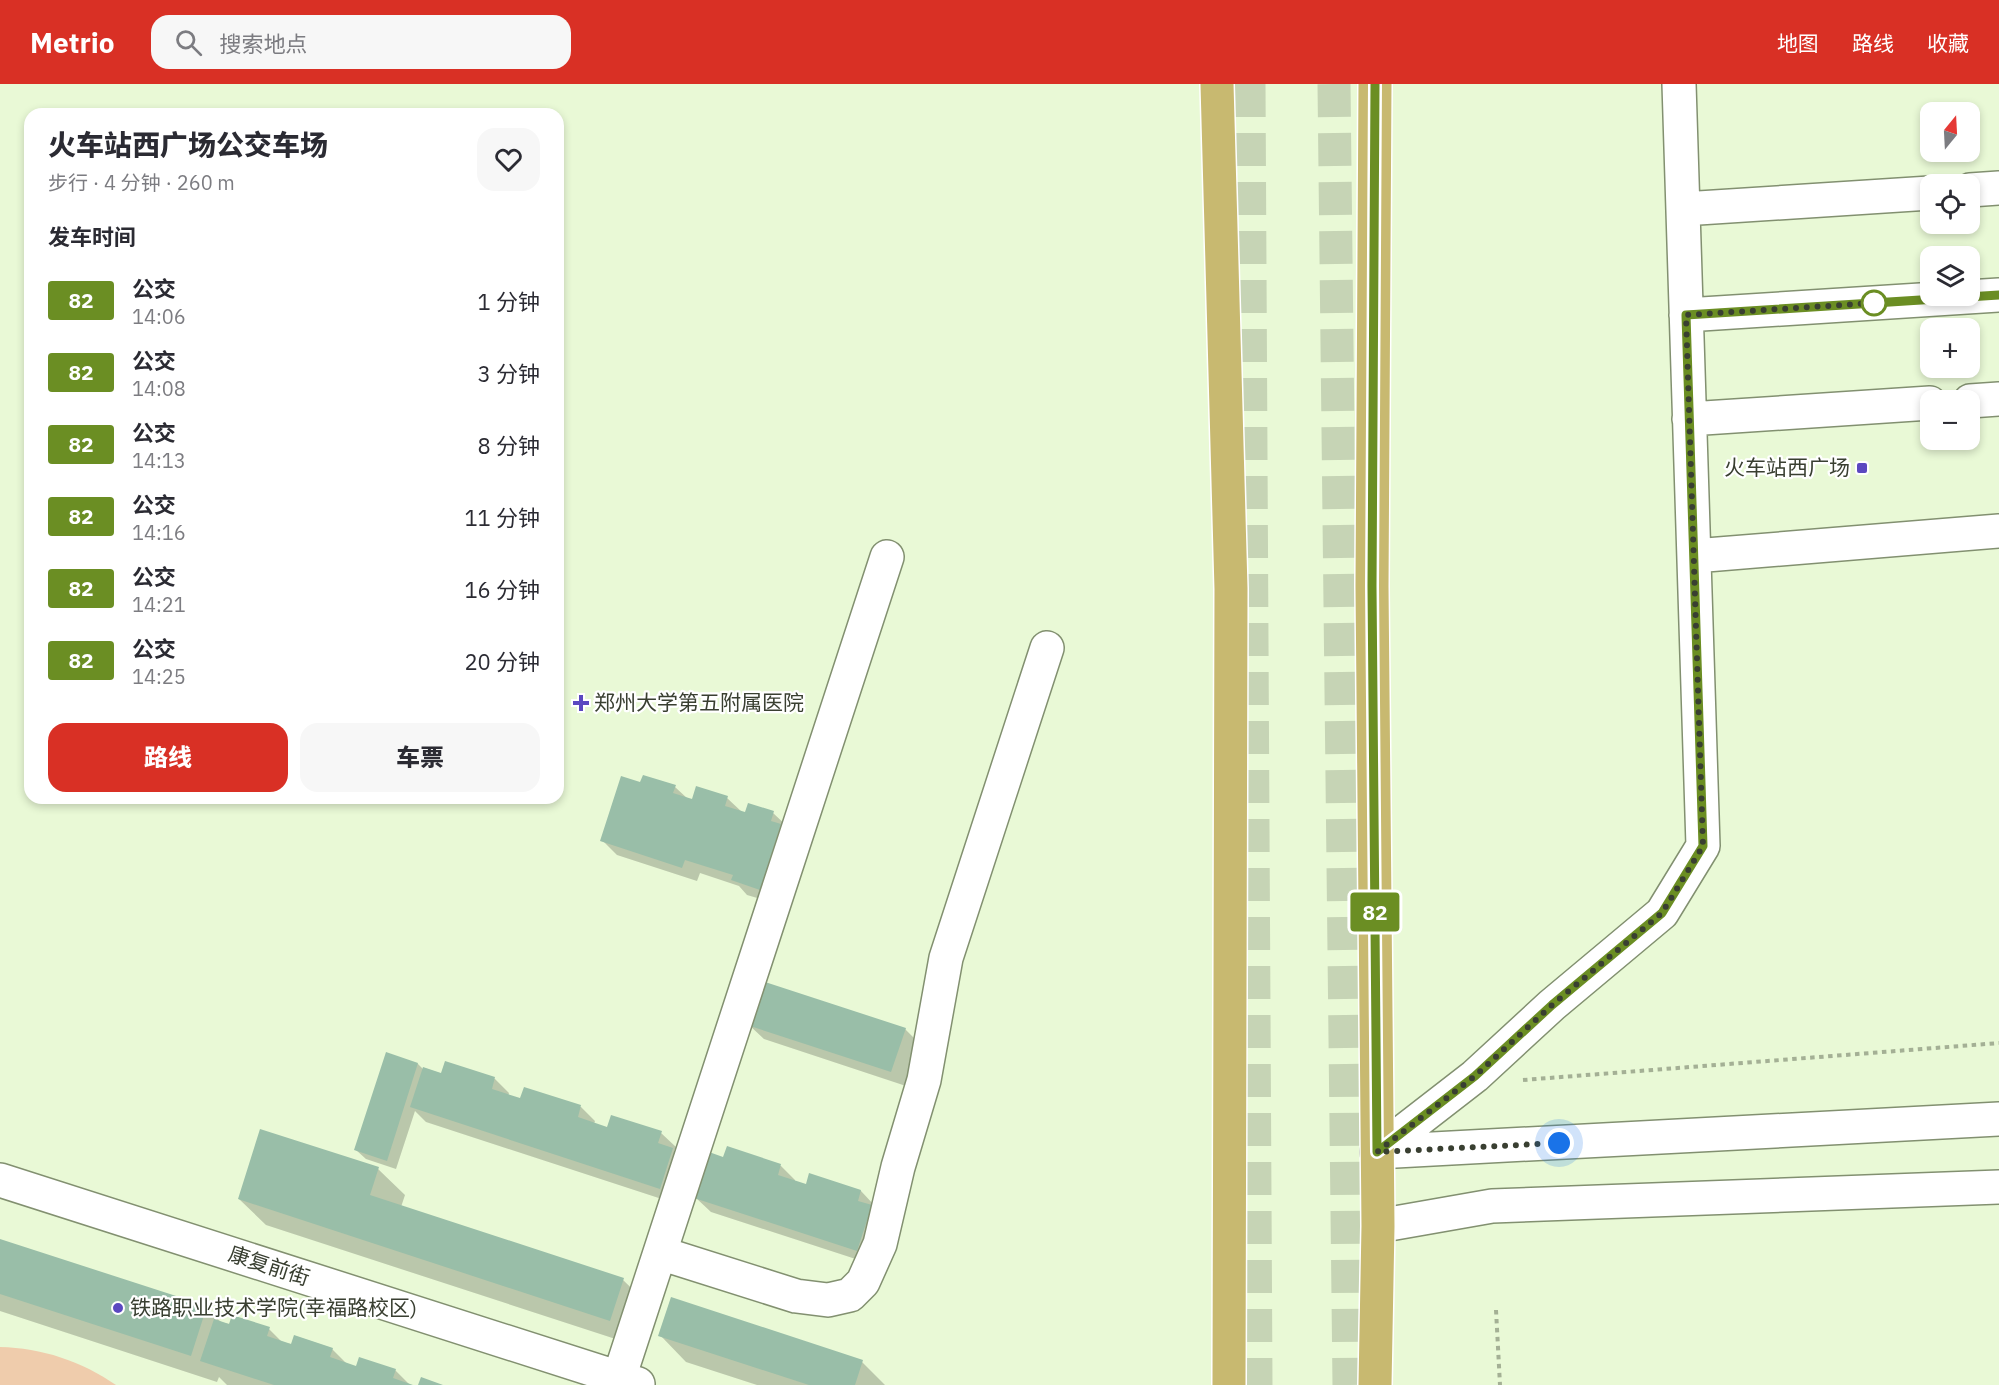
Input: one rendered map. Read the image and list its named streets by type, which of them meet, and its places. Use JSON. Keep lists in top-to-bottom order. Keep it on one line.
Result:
{"streets":{"street":["康复前街"]},"places":{"transit":["火车站西广场"],"health":["郑州大学第五附属医院"],"other":["铁路职业技术学院(幸福路校区)"]},"lines":["bus line 82"],"north":"top","page":{"header":"Metrio","search":"搜索地点","nav":["地图","路线","收藏"],"on_map":"82","map_buttons":["+","−"],"heading":[["火车站西广场公交车场","步行 · 4 分钟 · 260 m"],"发车时间"],"list":[{"mark":"82","name":"公交","note":"14:06","value":"1 分钟"},{"mark":"82","name":"公交","note":"14:08","value":"3 分钟"},{"mark":"82","name":"公交","note":"14:13","value":"8 分钟"},{"mark":"82","name":"公交","note":"14:16","value":"11 分钟"},{"mark":"82","name":"公交","note":"14:21","value":"16 分钟"},{"mark":"82","name":"公交","note":"14:25","value":"20 分钟"}],"buttons":["路线","车票"]}}
